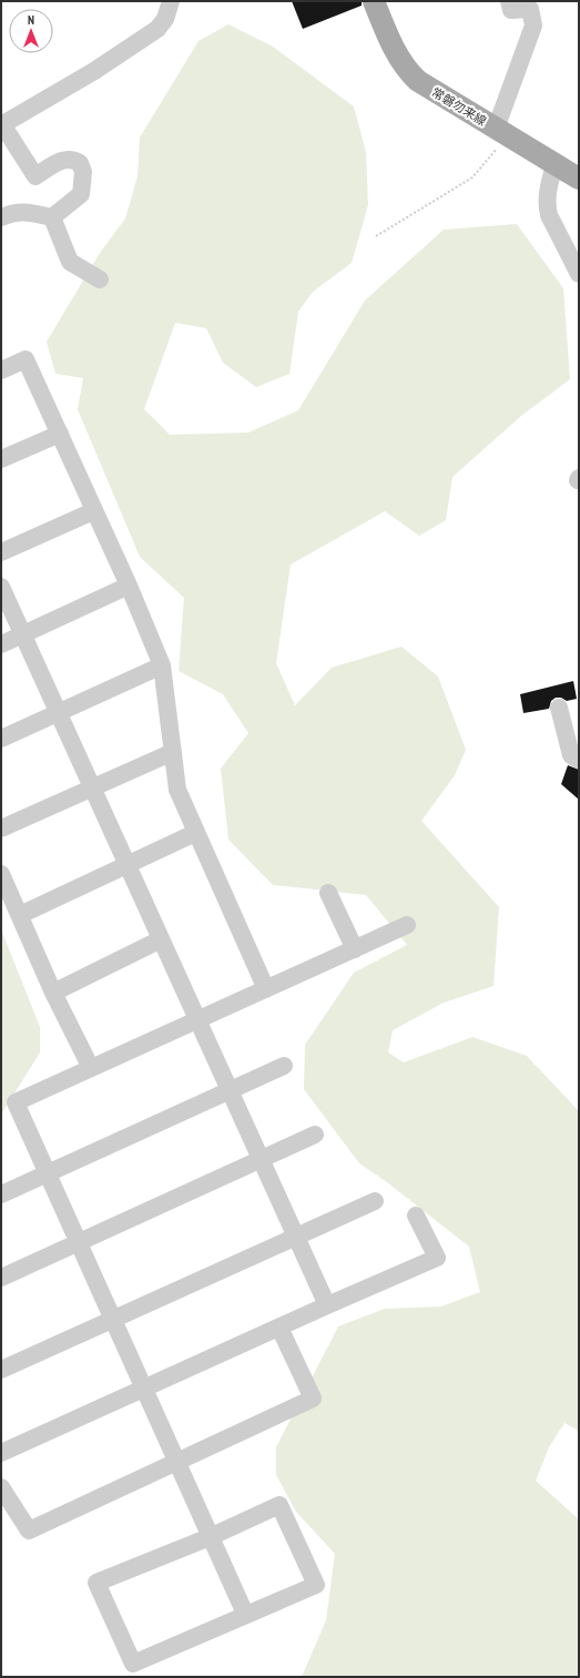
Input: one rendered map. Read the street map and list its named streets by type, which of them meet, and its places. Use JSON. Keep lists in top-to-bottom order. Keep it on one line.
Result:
{"streets":{"main road":["常磐勿来線"]},"north":"top"}
